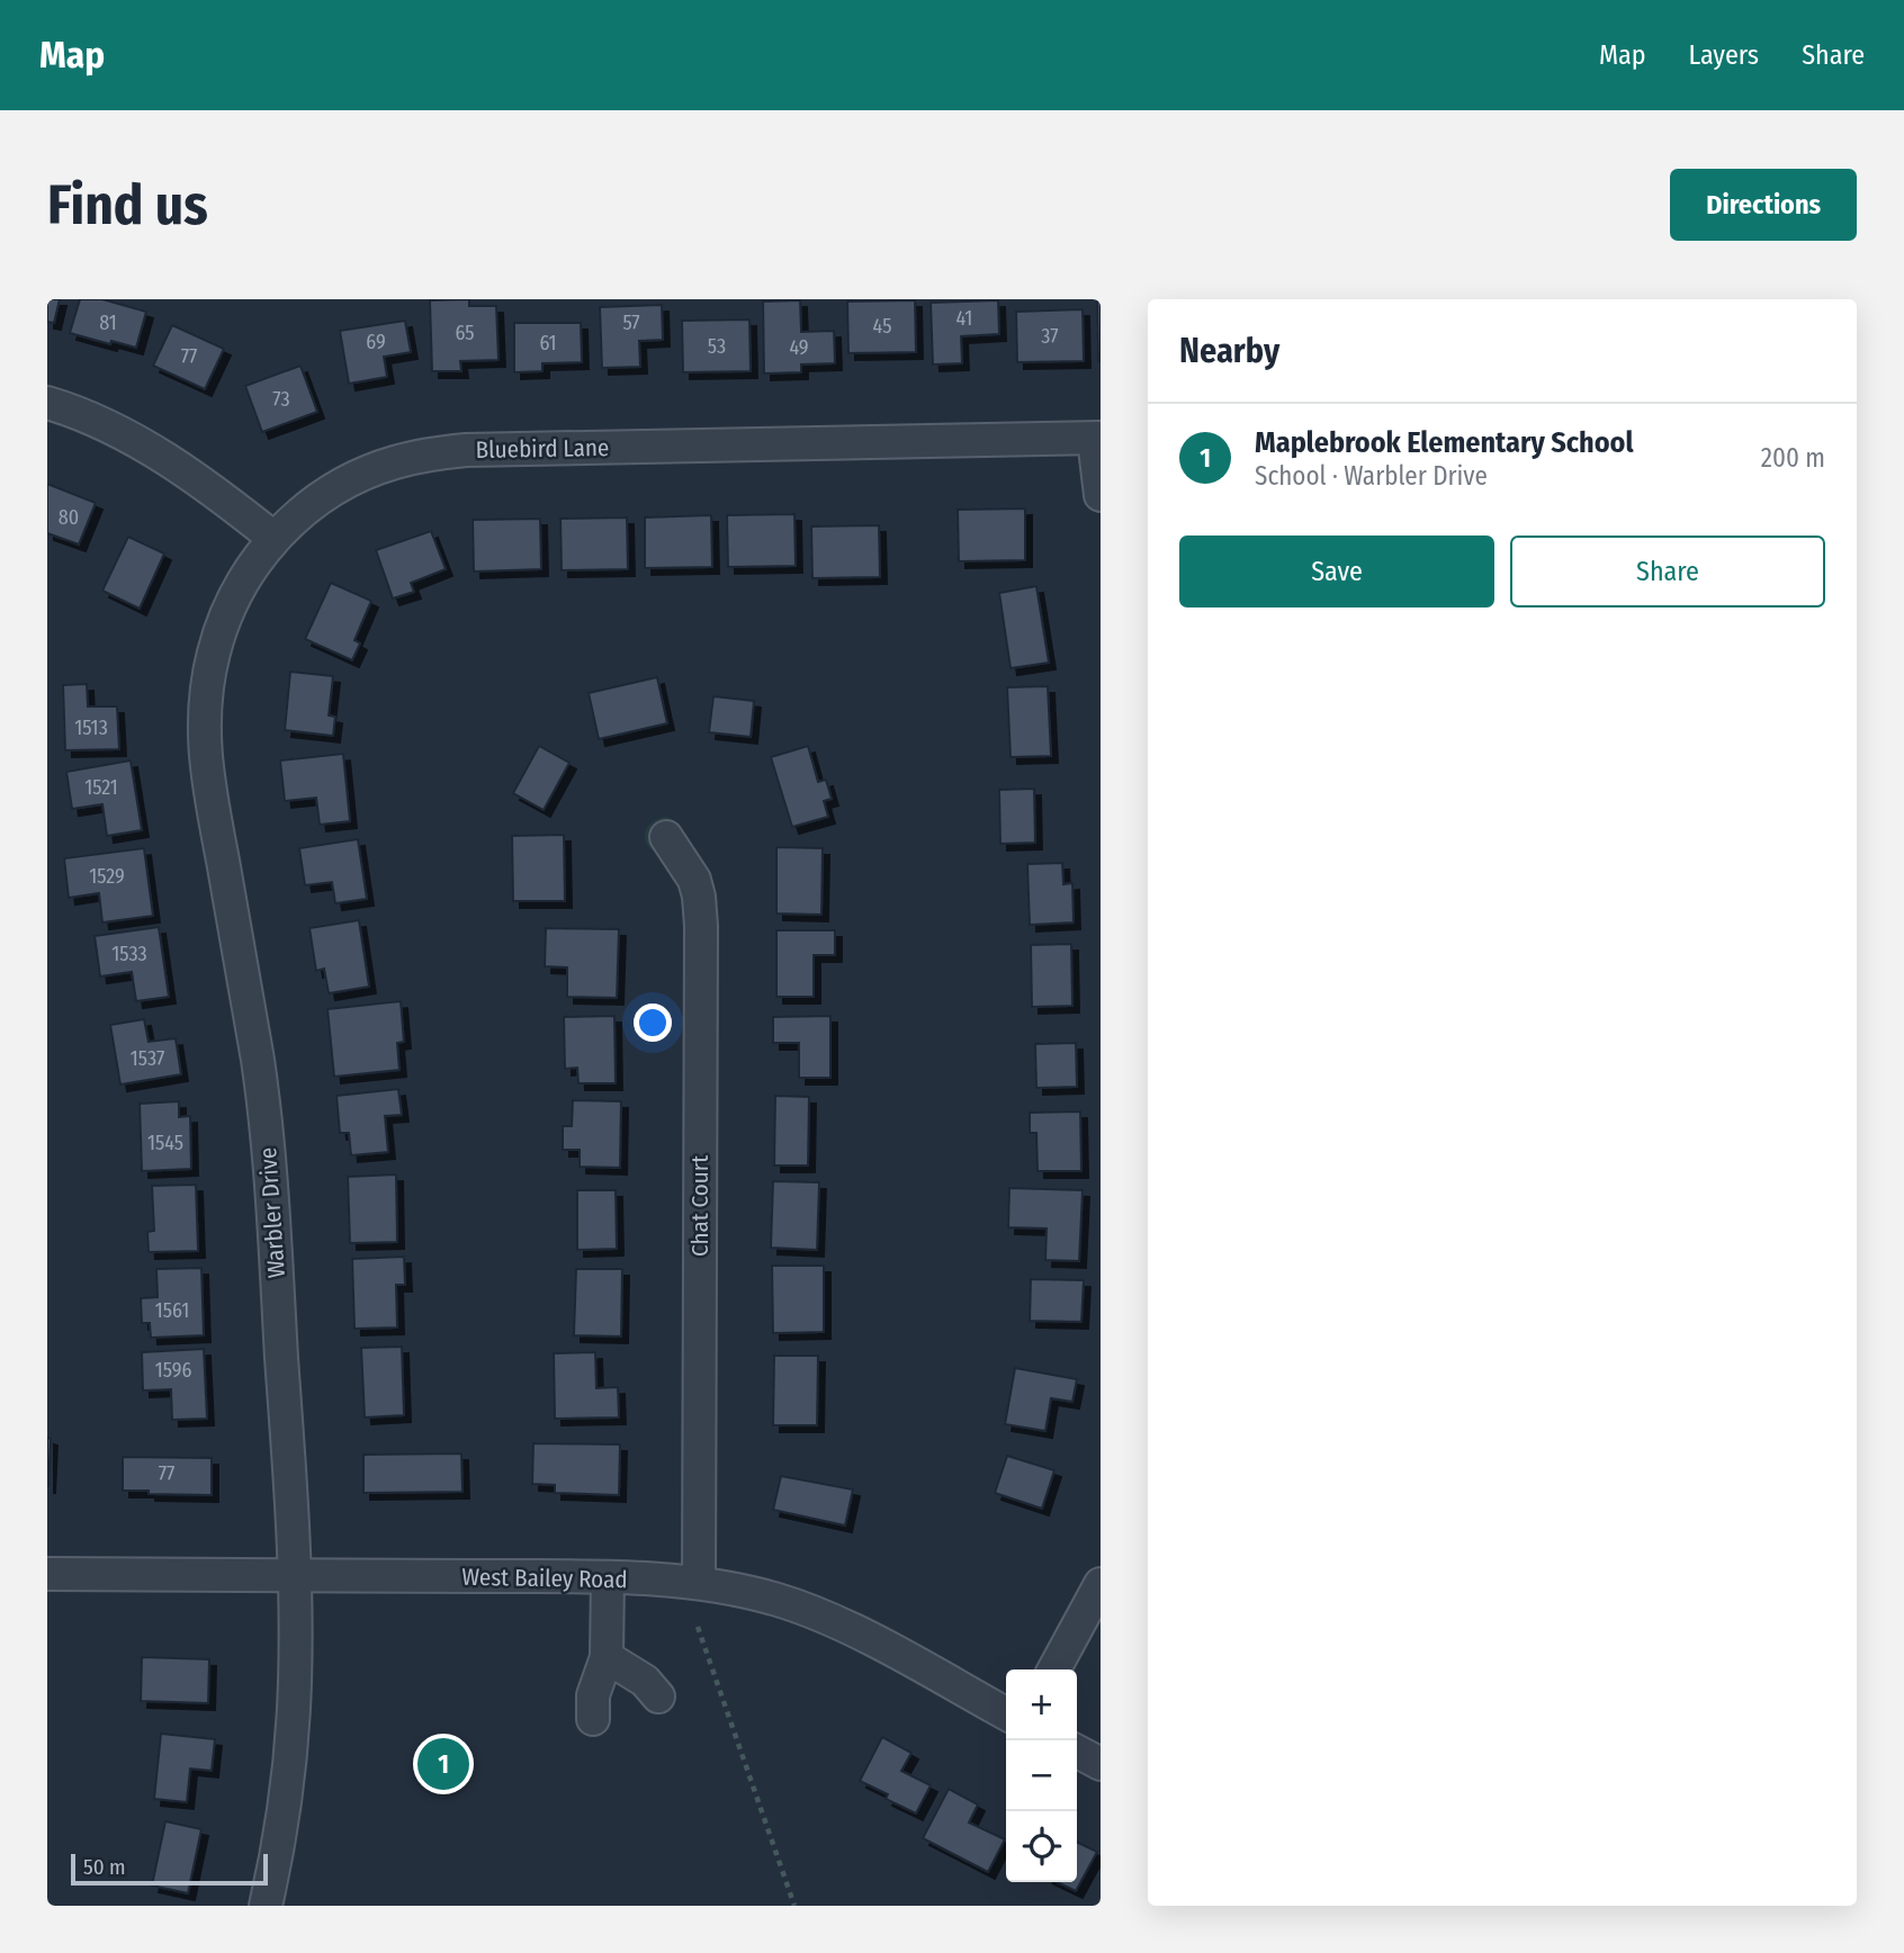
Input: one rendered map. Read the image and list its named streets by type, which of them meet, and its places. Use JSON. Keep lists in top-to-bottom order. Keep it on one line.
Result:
{"streets":{"street":["Bluebird Lane","Chat Court","Warbler Drive","West Bailey Road"]},"crossings":[["Bluebird Lane","Warbler Drive"],["Chat Court","West Bailey Road"],["Warbler Drive","West Bailey Road"]],"house_numbers":["41","81","57","45","65","37","69","61","53","49","77","73","80","1513","1521","1529","1533","1537","1545","1561","1596","77"],"scale_bar":"50 m","page":{"header":"Map","nav":["Map","Layers","Share"],"buttons":["Directions",["Save","Share"]],"title":"Find us","heading":"Nearby","list":[{"mark":"1","name":"Maplebrook Elementary School","note":"School · Warbler Drive","value":"200 m"}],"map_buttons":["+","−"],"pins":"1","scale":"50 m"}}
